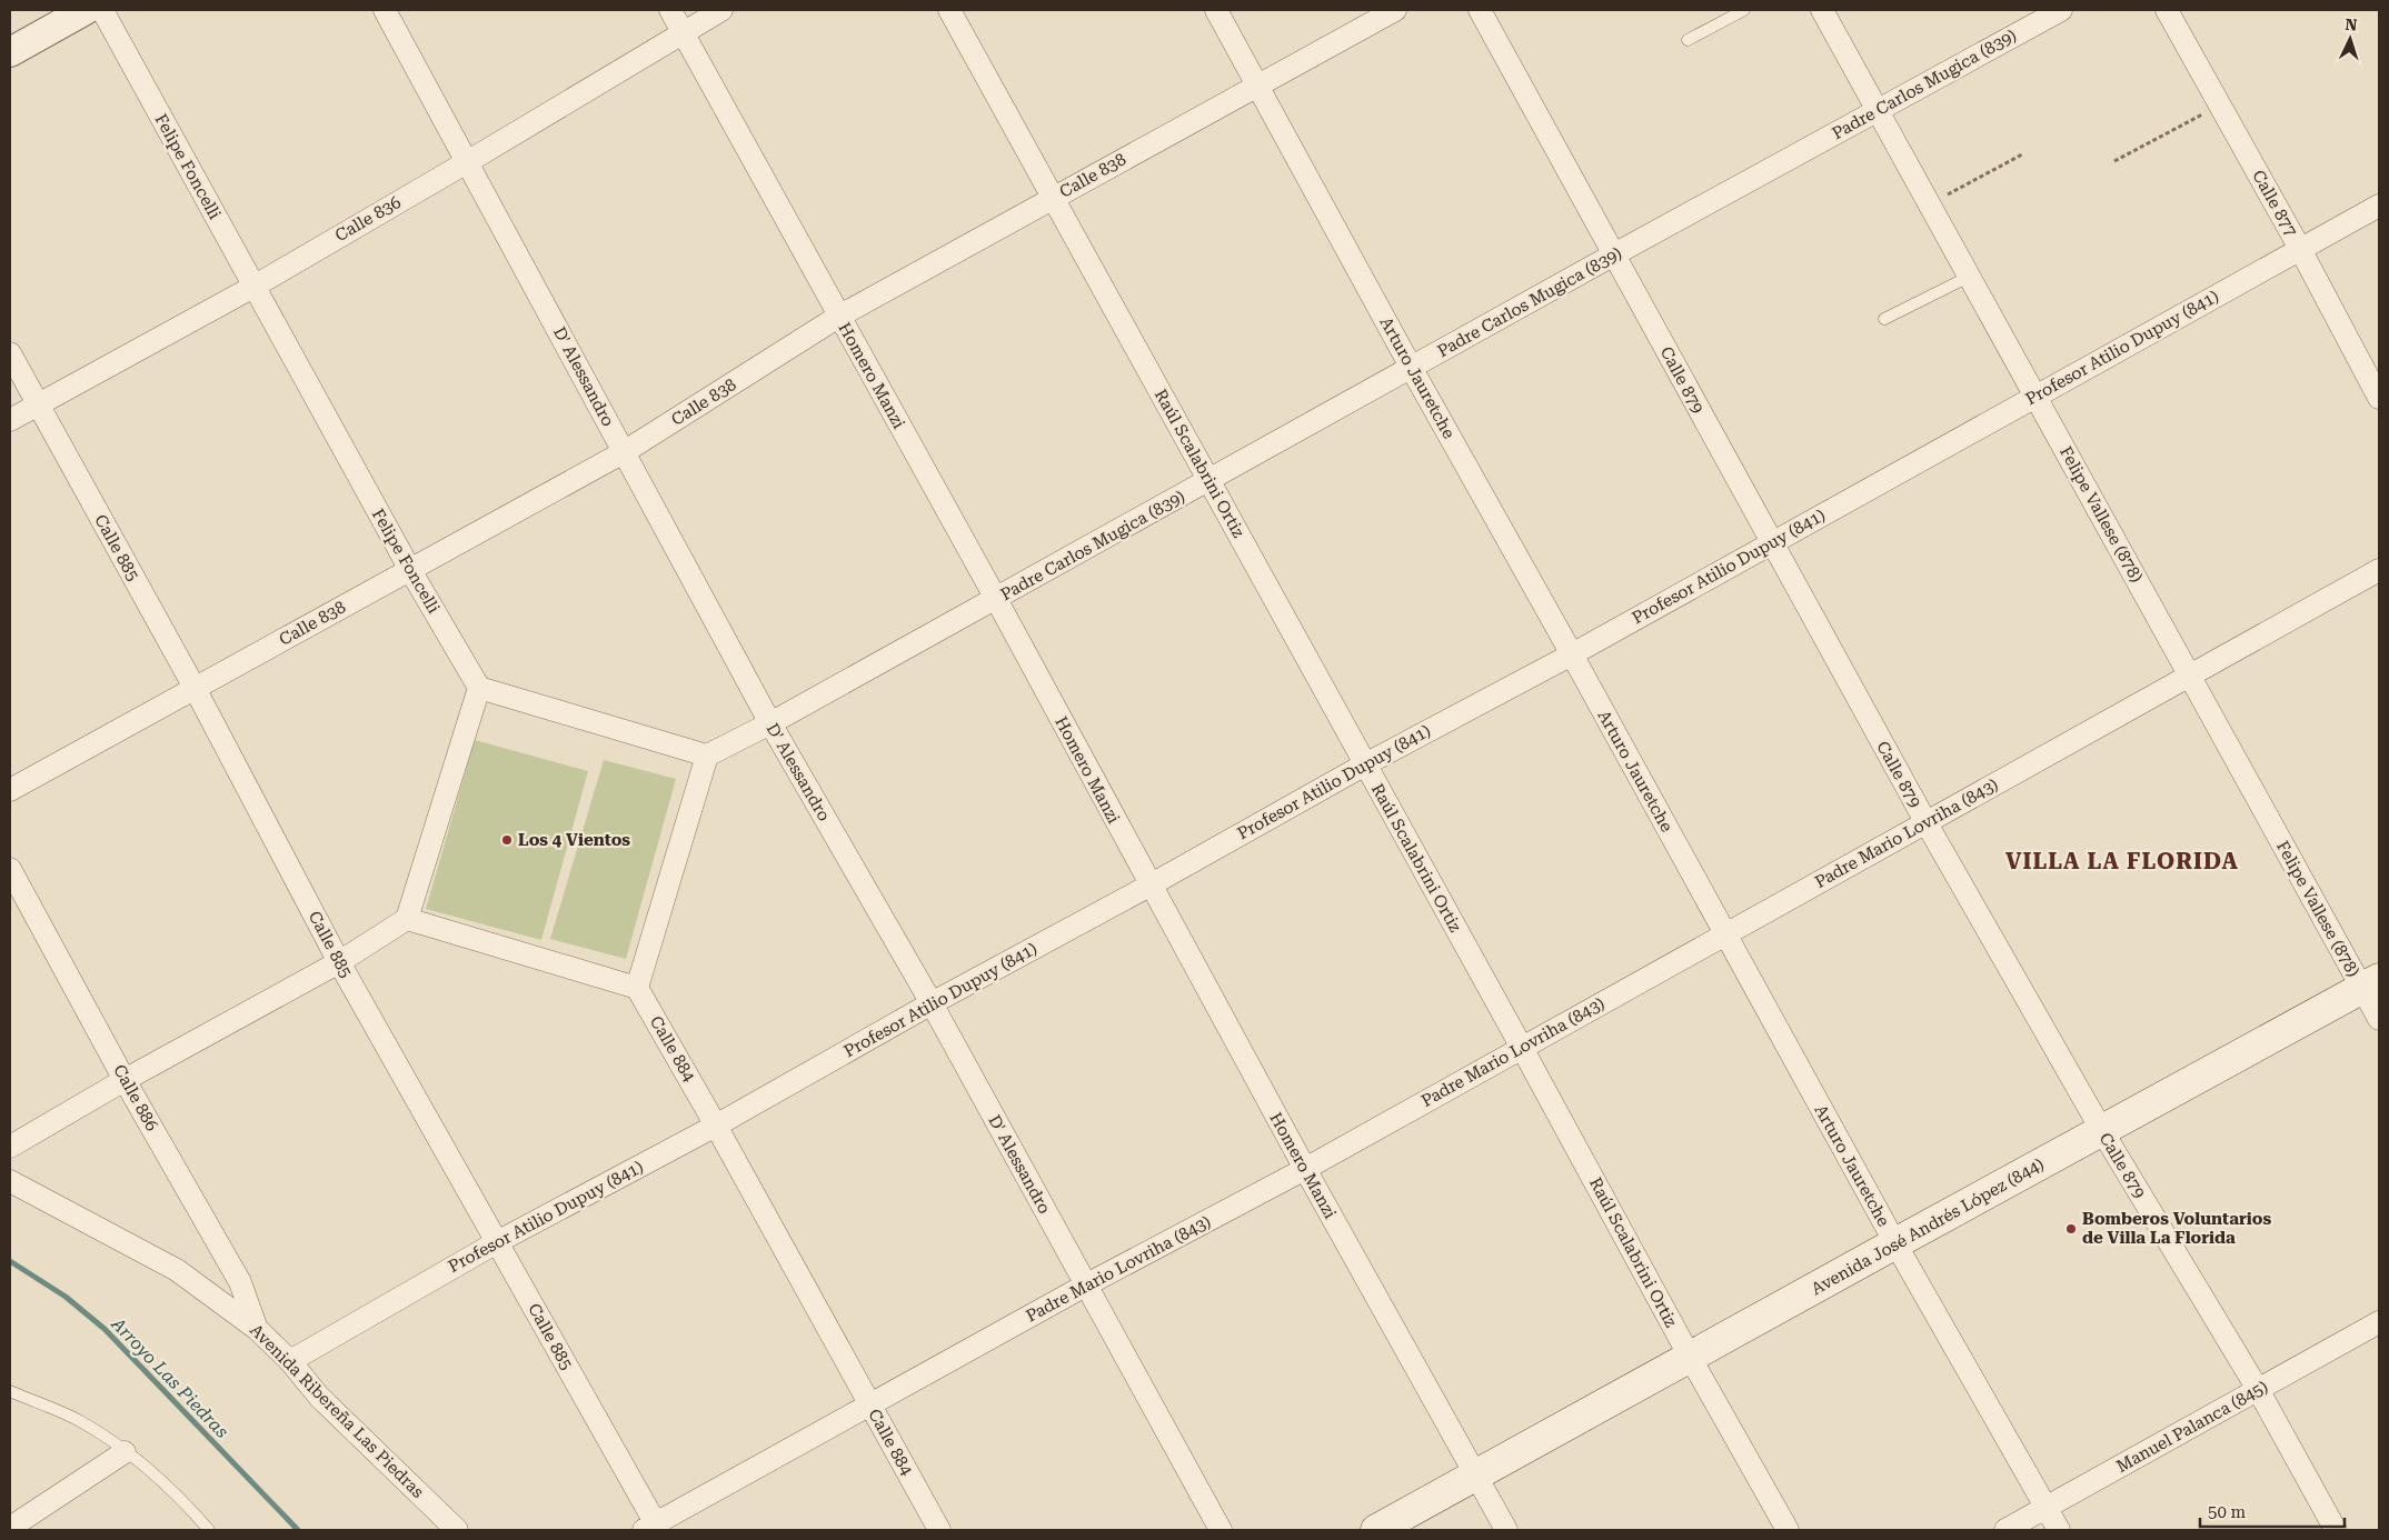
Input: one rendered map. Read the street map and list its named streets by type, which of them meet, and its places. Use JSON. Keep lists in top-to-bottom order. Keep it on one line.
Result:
{"streets":{"main road":["Avenida José Andrés López (844)"],"street":["Padre Carlos Mugica (839)","Felipe Foncelli","Calle 838","Calle 877","Calle 836","Profesor Atilio Dupuy (841)","Homero Manzi","D' Alessandro","Arturo Jauretche","Calle 879","Raúl Scalabrini Ortiz","Felipe Vallese (878)","Calle 885","Padre Mario Lovriha (843)","Calle 884","Calle 886","Avenida Ribereña Las Piedras","Manuel Palanca (845)"]},"crossings":[["Padre Carlos Mugica (839)","Homero Manzi"],["Padre Carlos Mugica (839)","D' Alessandro"],["Padre Carlos Mugica (839)","Arturo Jauretche"],["Padre Carlos Mugica (839)","Calle 879"],["Padre Carlos Mugica (839)","Raúl Scalabrini Ortiz"],["Padre Carlos Mugica (839)","Felipe Vallese (878)"],["Felipe Foncelli","Calle 838"],["Felipe Foncelli","Calle 836"],["Calle 838","Homero Manzi"],["Calle 838","D' Alessandro"],["Calle 838","Arturo Jauretche"],["Calle 838","Raúl Scalabrini Ortiz"],["Calle 838","Calle 885"],["Calle 877","Profesor Atilio Dupuy (841)"],["Calle 836","Homero Manzi"],["Calle 836","D' Alessandro"],["Calle 836","Calle 885"],["Profesor Atilio Dupuy (841)","Homero Manzi"],["Profesor Atilio Dupuy (841)","D' Alessandro"],["Profesor Atilio Dupuy (841)","Arturo Jauretche"],["Profesor Atilio Dupuy (841)","Calle 879"],["Profesor Atilio Dupuy (841)","Raúl Scalabrini Ortiz"],["Profesor Atilio Dupuy (841)","Felipe Vallese (878)"],["Profesor Atilio Dupuy (841)","Calle 885"],["Profesor Atilio Dupuy (841)","Calle 884"],["Profesor Atilio Dupuy (841)","Avenida Ribereña Las Piedras"],["Homero Manzi","Padre Mario Lovriha (843)"],["Homero Manzi","Avenida José Andrés López (844)"],["D' Alessandro","Padre Mario Lovriha (843)"],["Arturo Jauretche","Padre Mario Lovriha (843)"],["Arturo Jauretche","Avenida José Andrés López (844)"],["Arturo Jauretche","Manuel Palanca (845)"],["Calle 879","Padre Mario Lovriha (843)"],["Calle 879","Avenida José Andrés López (844)"],["Calle 879","Manuel Palanca (845)"],["Raúl Scalabrini Ortiz","Padre Mario Lovriha (843)"],["Raúl Scalabrini Ortiz","Avenida José Andrés López (844)"],["Felipe Vallese (878)","Padre Mario Lovriha (843)"],["Felipe Vallese (878)","Avenida José Andrés López (844)"],["Calle 885","Padre Mario Lovriha (843)"],["Padre Mario Lovriha (843)","Calle 884"],["Calle 886","Avenida Ribereña Las Piedras"]],"districts":["VILLA LA FLORIDA"],"water":["Arroyo Las Piedras"],"places":["Los 4 Vientos","Bomberos Voluntarios de Villa La Florida"],"scale_bar":"50 m","north":"top"}
